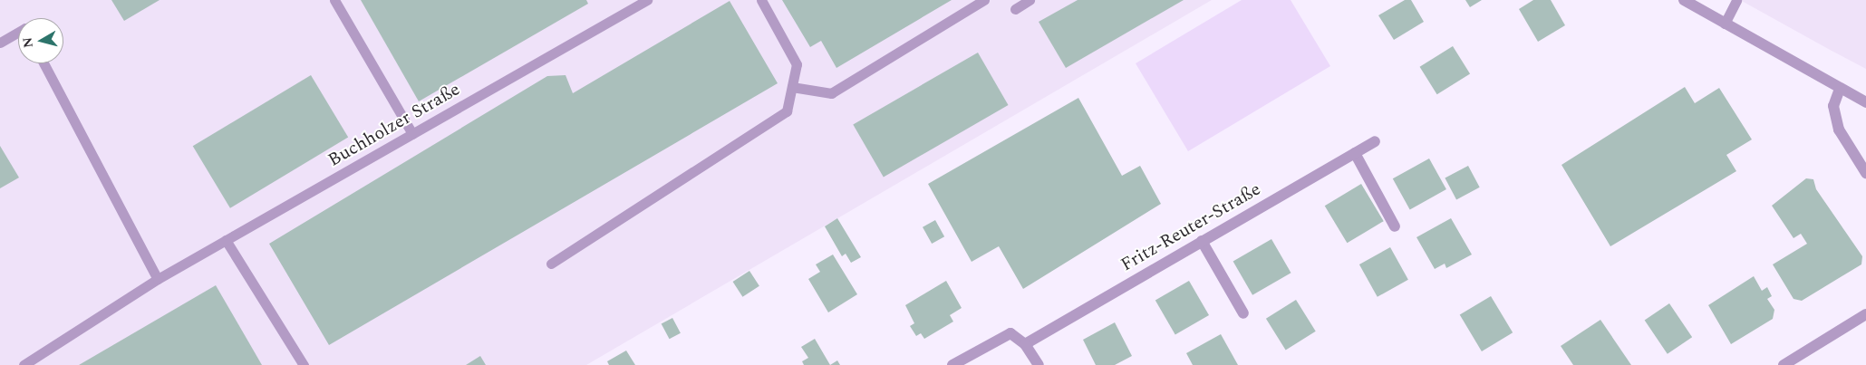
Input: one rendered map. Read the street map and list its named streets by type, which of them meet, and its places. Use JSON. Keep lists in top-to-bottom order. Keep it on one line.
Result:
{"streets":{"street":["Fritz-Reuter-Straße"],"lane":["Buchholzer Straße"]},"north":"left"}
